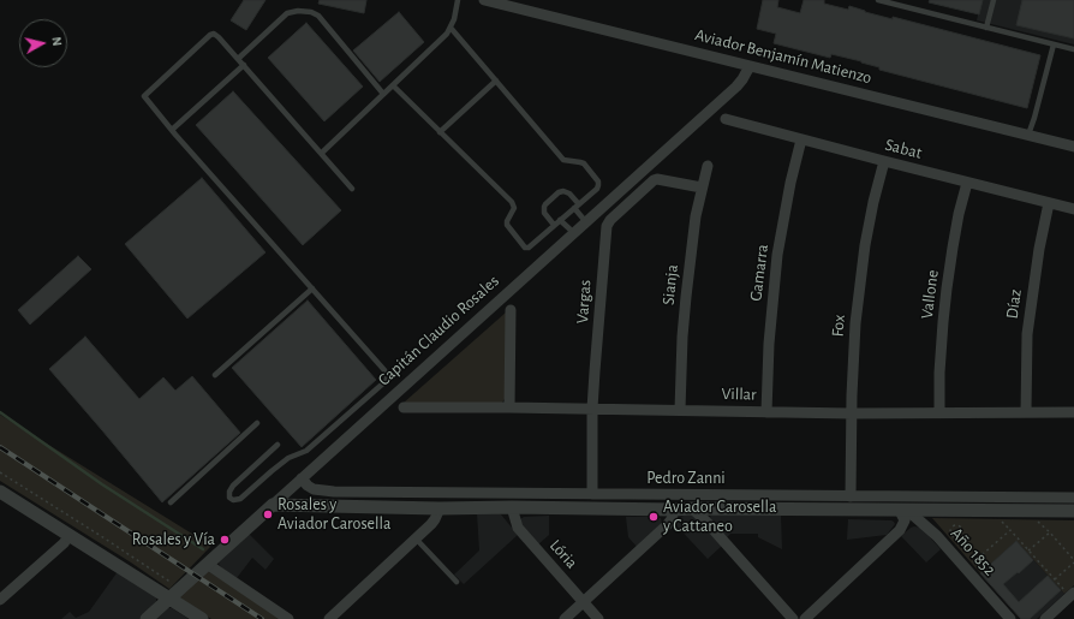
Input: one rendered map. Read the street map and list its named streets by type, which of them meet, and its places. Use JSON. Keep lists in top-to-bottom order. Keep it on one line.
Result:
{"streets":{"street":["Aviador Benjamín Matienzo","Sabat","Gamarra","Sianja","Vallone","Vargas","Díaz","Fox","Capitán Claudio Rosales","Villar","Pedro Zanni","Año 1852","Lória"]},"crossings":[["Aviador Benjamín Matienzo","Capitán Claudio Rosales"],["Sabat","Gamarra"],["Sabat","Vallone"],["Sabat","Díaz"],["Sabat","Fox"],["Gamarra","Villar"],["Sianja","Vargas"],["Sianja","Villar"],["Vallone","Villar"],["Vargas","Villar"],["Vargas","Pedro Zanni"],["Díaz","Villar"],["Fox","Villar"],["Fox","Pedro Zanni"],["Capitán Claudio Rosales","Pedro Zanni"]],"places":["Rosales y Aviador Carosella","Aviador Carosella y Cattaneo","Rosales y Vía"],"north":"right"}
